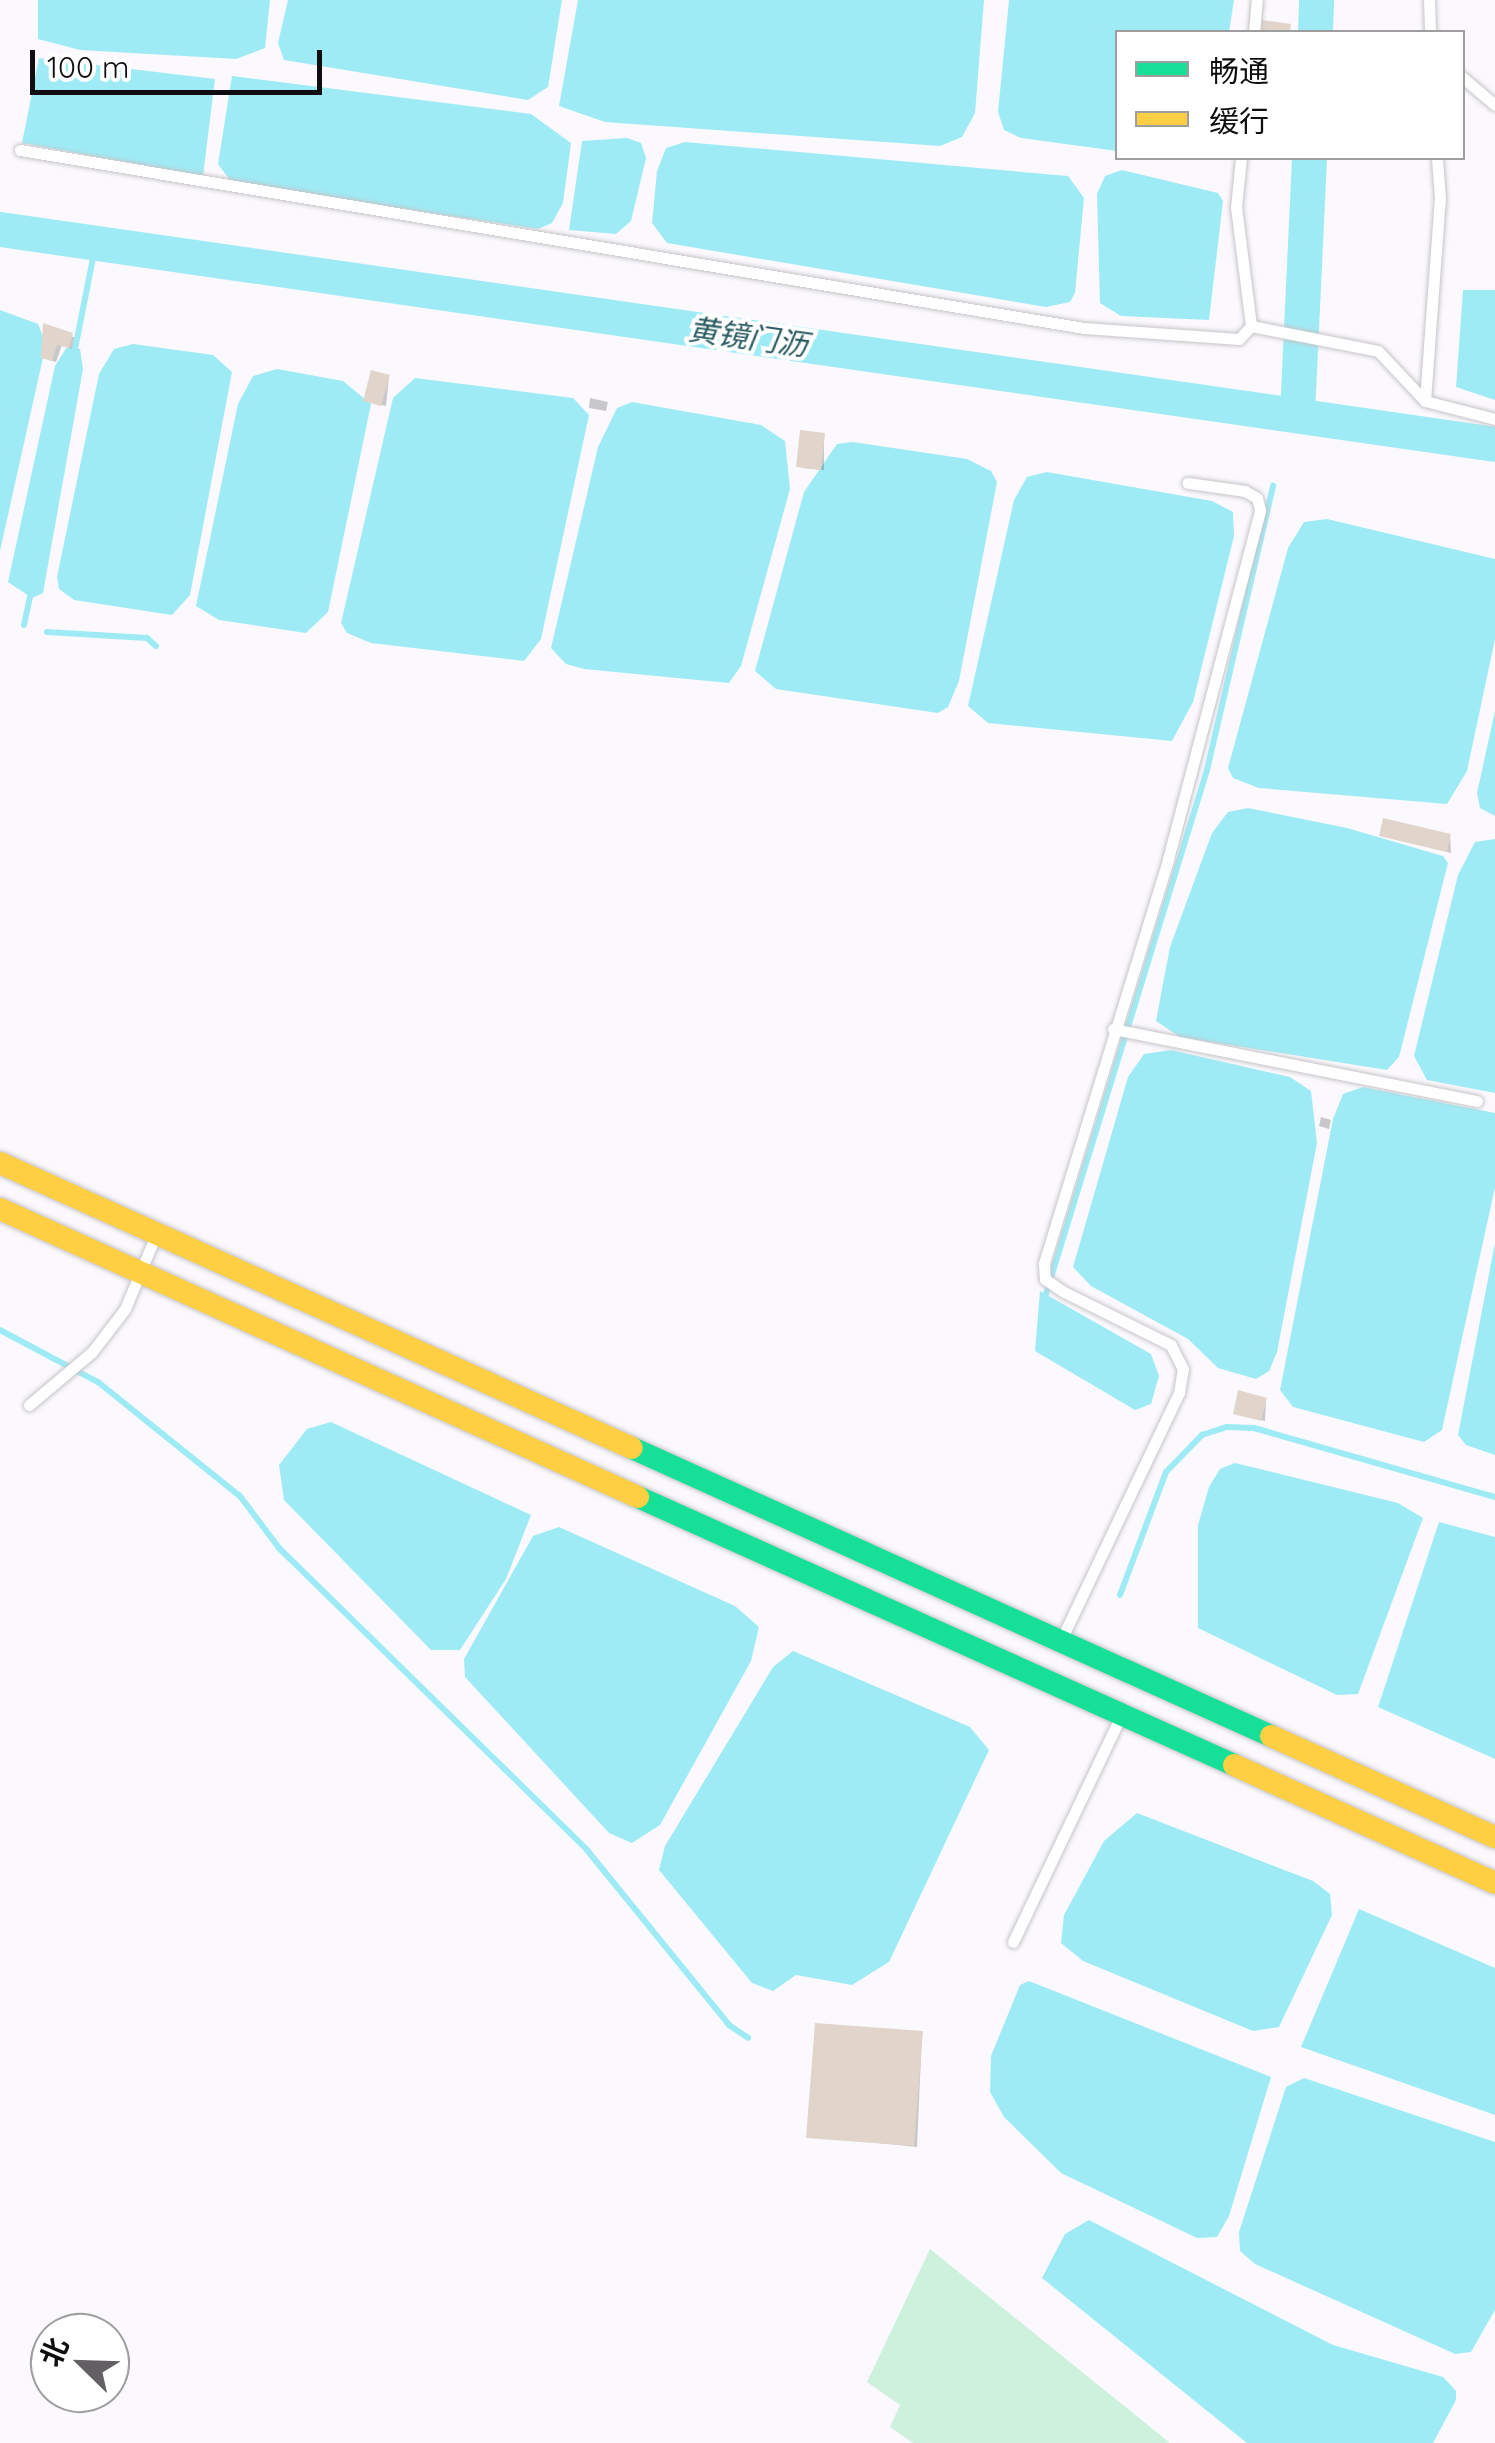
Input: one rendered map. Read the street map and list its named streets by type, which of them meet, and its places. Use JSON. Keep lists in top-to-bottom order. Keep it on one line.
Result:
{"water":["黄镜门沥"],"legend":["畅通","缓行"],"scale_bar":"100 m","north":"top left"}
